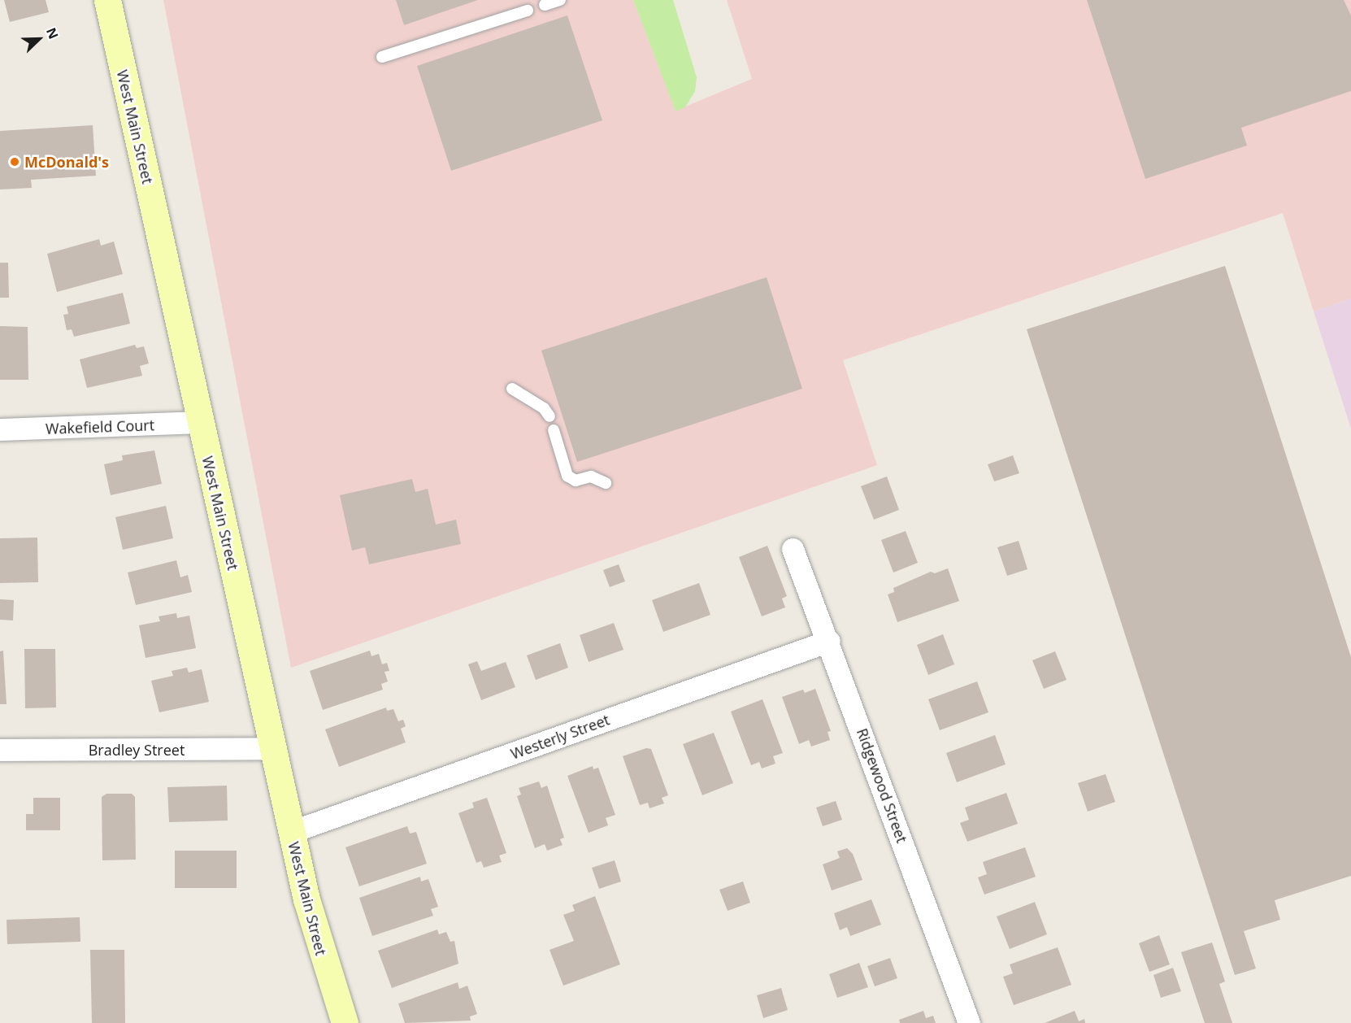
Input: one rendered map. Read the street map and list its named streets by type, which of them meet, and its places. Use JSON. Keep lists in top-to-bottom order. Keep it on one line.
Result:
{"streets":{"main road":["West Main Street"],"street":["Wakefield Court","Westerly Street","Bradley Street","Ridgewood Street"]},"crossings":[["West Main Street","Wakefield Court"],["West Main Street","Westerly Street"],["West Main Street","Bradley Street"],["Westerly Street","Ridgewood Street"]],"places":["McDonald's"],"north":"top right"}
